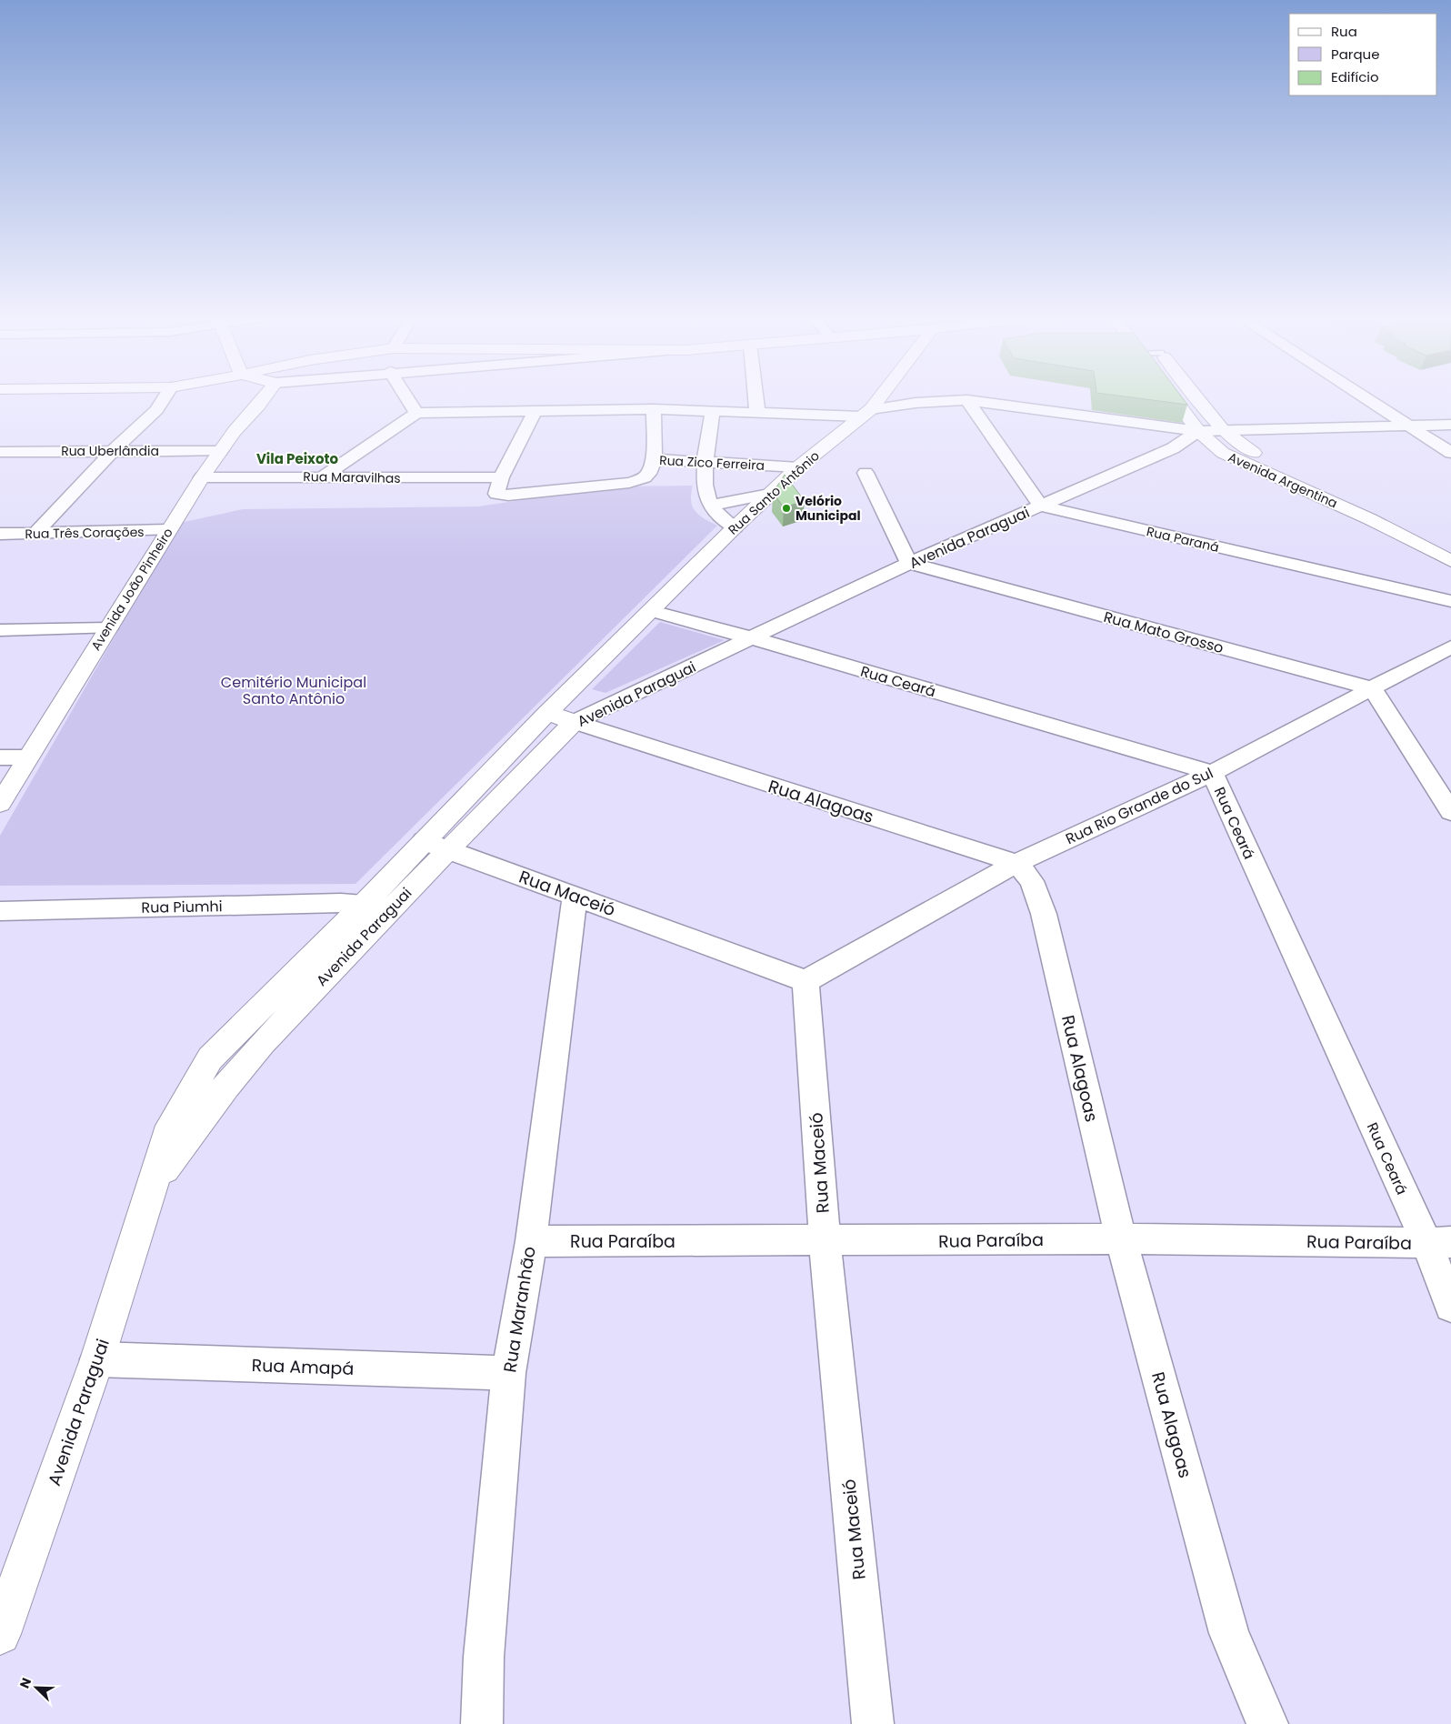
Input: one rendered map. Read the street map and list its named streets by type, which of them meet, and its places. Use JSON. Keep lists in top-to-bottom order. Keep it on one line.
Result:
{"streets":{"street":["Rua Uberlândia","Rua Zico Ferreira","Rua Maravilhas","Avenida Argentina","Rua Santo Antônio","Rua Três Corações","Avenida Paraguai","Rua Paraná","Avenida João Pinheiro","Rua Mato Grosso","Rua Ceará","Rua Alagoas","Rua Rio Grande do Sul","Rua Maceió","Rua Piumhi","Rua Paraíba","Rua Maranhão","Rua Amapá"]},"crossings":[["Rua Uberlândia","Avenida João Pinheiro"],["Rua Zico Ferreira","Rua Maravilhas"],["Rua Zico Ferreira","Rua Santo Antônio"],["Rua Maravilhas","Avenida João Pinheiro"],["Avenida Argentina","Avenida Paraguai"],["Rua Santo Antônio","Avenida Paraguai"],["Rua Santo Antônio","Rua Ceará"],["Rua Três Corações","Avenida João Pinheiro"],["Avenida Paraguai","Rua Paraná"],["Avenida Paraguai","Rua Mato Grosso"],["Avenida Paraguai","Rua Ceará"],["Avenida Paraguai","Rua Alagoas"],["Avenida Paraguai","Rua Maceió"],["Avenida Paraguai","Rua Piumhi"],["Avenida Paraguai","Rua Amapá"],["Rua Mato Grosso","Rua Rio Grande do Sul"],["Rua Ceará","Rua Rio Grande do Sul"],["Rua Ceará","Rua Paraíba"],["Rua Alagoas","Rua Rio Grande do Sul"],["Rua Alagoas","Rua Paraíba"],["Rua Rio Grande do Sul","Rua Maceió"],["Rua Maceió","Rua Paraíba"],["Rua Maceió","Rua Maranhão"],["Rua Paraíba","Rua Maranhão"],["Rua Maranhão","Rua Amapá"]],"districts":["Vila Peixoto"],"parks":["Cemitério Municipal Santo Antônio"],"places":["Velório Municipal"],"legend":["Rua","Parque","Edifício"],"north":"top left"}
